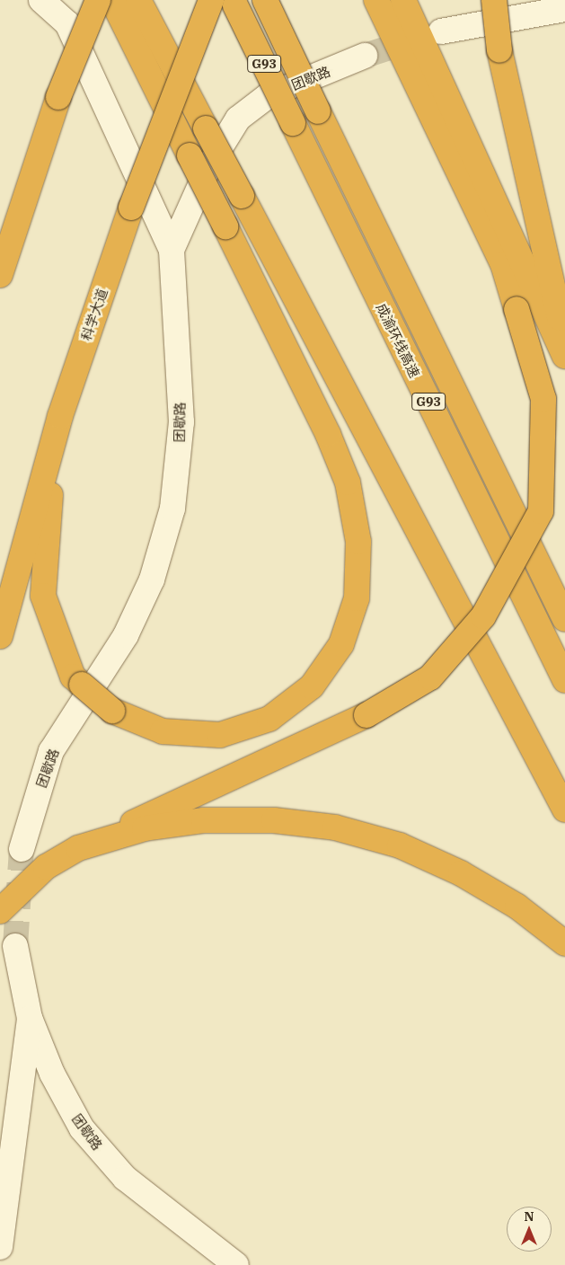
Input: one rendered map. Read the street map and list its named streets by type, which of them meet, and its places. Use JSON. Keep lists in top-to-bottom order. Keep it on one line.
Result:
{"streets":{"highway":["G93","科学大道","成渝环线高速"],"street":["团歇路"]},"north":"top"}
